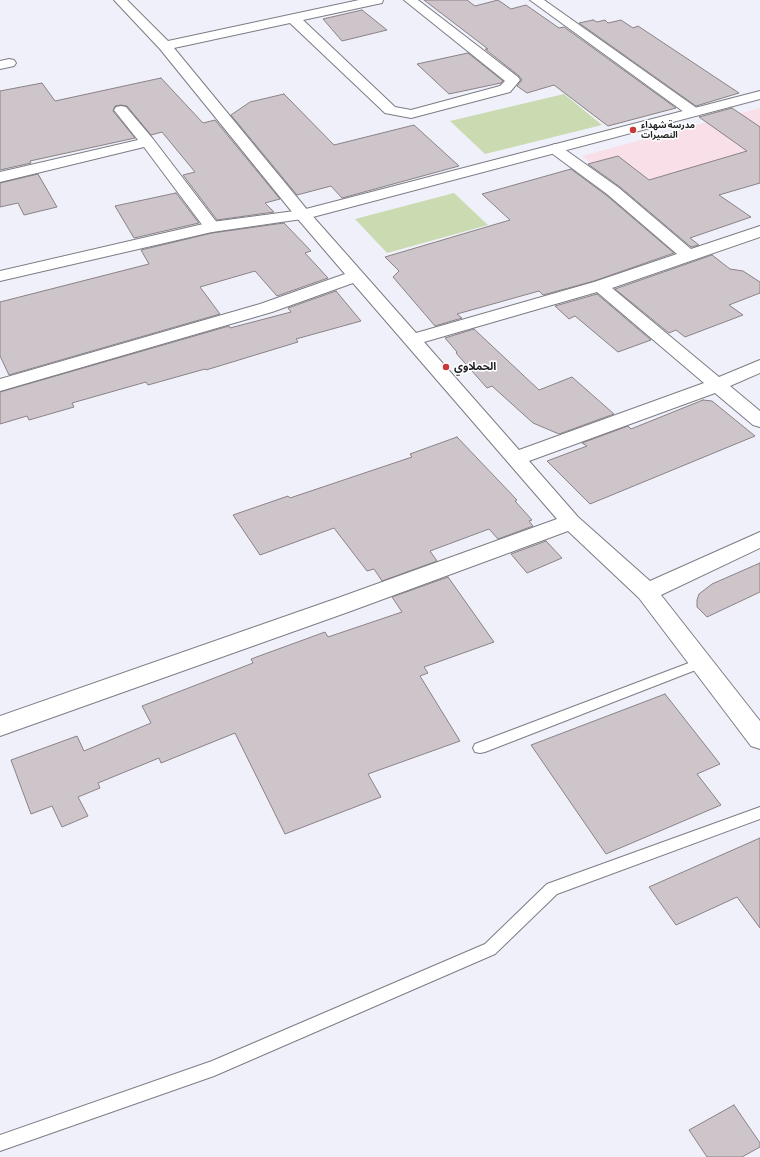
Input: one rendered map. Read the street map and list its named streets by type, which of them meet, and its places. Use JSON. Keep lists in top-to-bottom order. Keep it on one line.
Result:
{"places":["مدرسة شهداء النصيرات","الحملاوي"]}
